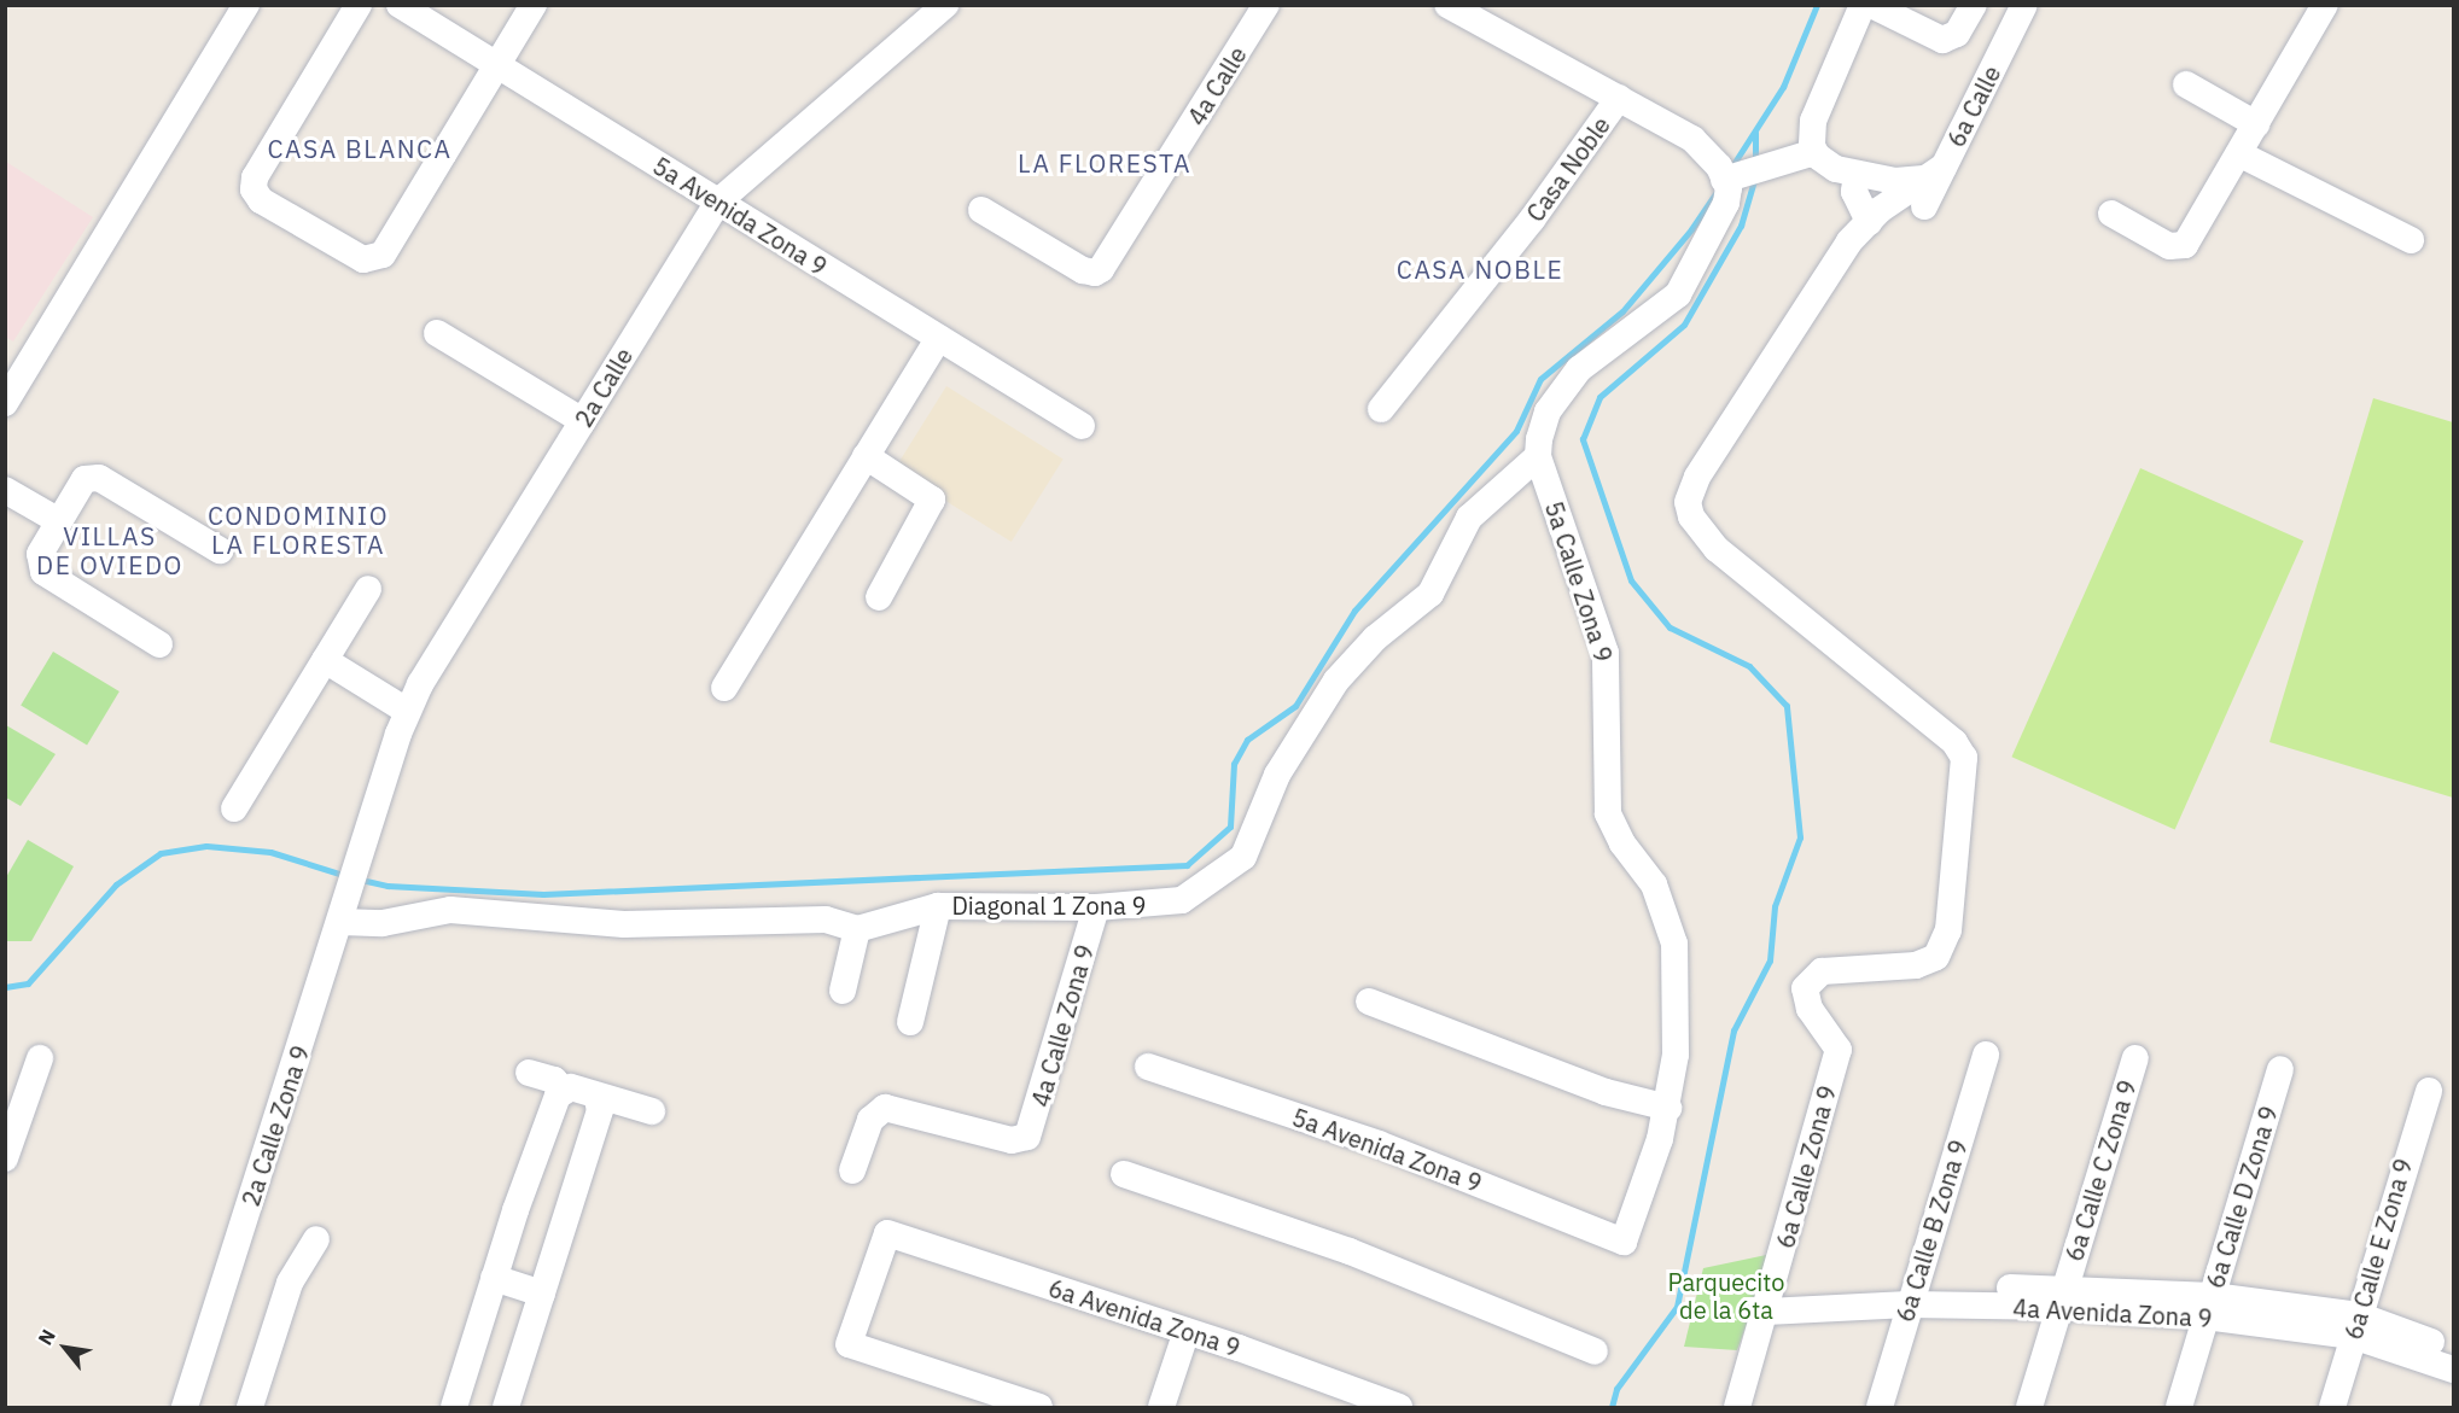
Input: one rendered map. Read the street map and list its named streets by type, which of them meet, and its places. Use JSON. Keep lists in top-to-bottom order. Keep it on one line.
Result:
{"streets":{"street":["4a Calle","6a Calle","Casa Noble","5a Avenida Zona 9","2a Calle","5a Calle Zona 9","Diagonal 1 Zona 9","4a Calle Zona 9","2a Calle Zona 9","6a Calle Zona 9","6a Calle C Zona 9","6a Calle D Zona 9","6a Calle B Zona 9","6a Calle E Zona 9","4a Avenida Zona 9","6a Avenida Zona 9"]},"crossings":[["5a Avenida Zona 9","2a Calle"],["5a Avenida Zona 9","5a Calle Zona 9"],["2a Calle","2a Calle Zona 9"],["5a Calle Zona 9","Diagonal 1 Zona 9"],["Diagonal 1 Zona 9","4a Calle Zona 9"],["6a Calle Zona 9","4a Avenida Zona 9"],["6a Calle C Zona 9","4a Avenida Zona 9"],["6a Calle D Zona 9","4a Avenida Zona 9"],["6a Calle B Zona 9","4a Avenida Zona 9"],["6a Calle E Zona 9","4a Avenida Zona 9"]],"districts":["CASA BLANCA","LA FLORESTA","CASA NOBLE","CONDOMINIO LA FLORESTA","VILLAS DE OVIEDO"],"parks":["Parquecito de la 6ta"],"north":"top left"}
